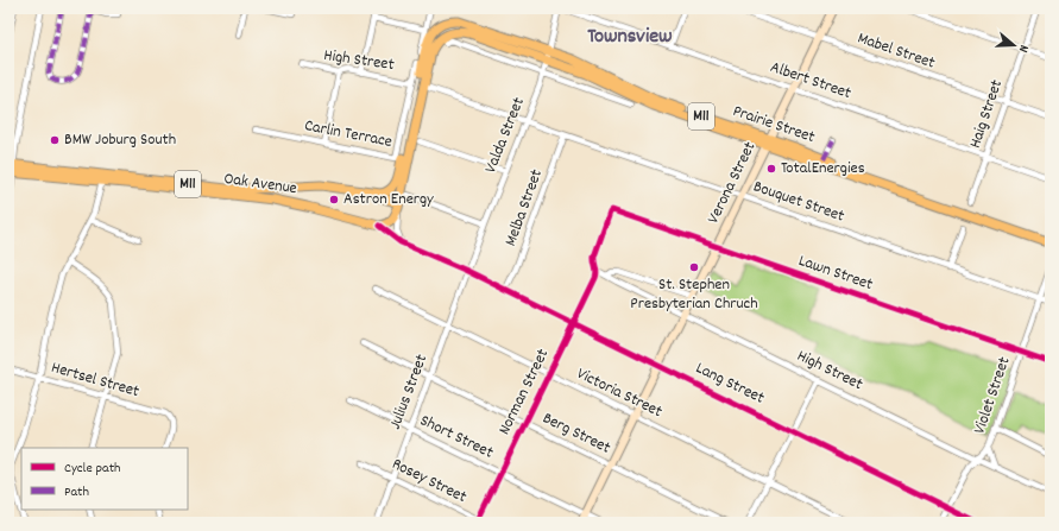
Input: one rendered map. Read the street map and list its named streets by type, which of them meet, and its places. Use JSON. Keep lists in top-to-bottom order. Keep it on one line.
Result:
{"streets":{"main road":["M11","Prairie Street","Verona Street","Oak Avenue"],"street":["Mabel Street","High Street","Albert Street","Haig Street","Carlin Terrace","Valda Street","Bouquet Street","Melba Street","Lawn Street","Hertsel Street","Lang Street","Julius Street","Norman Street","Victoria Street","Violet Street","Berg Street","Short Street","Rosey Street"]},"crossings":[["Mabel Street","Haig Street"],["Mabel Street","Verona Street"],["High Street","Carlin Terrace"],["High Street","Verona Street"],["High Street","Lawn Street"],["High Street","Norman Street"],["High Street","Violet Street"],["Albert Street","Haig Street"],["Albert Street","Verona Street"],["Prairie Street","Valda Street"],["Prairie Street","Verona Street"],["Prairie Street","Oak Avenue"],["Valda Street","Bouquet Street"],["Valda Street","Lang Street"],["Valda Street","Julius Street"],["Verona Street","Bouquet Street"],["Verona Street","Lawn Street"],["Verona Street","Lang Street"],["Verona Street","Victoria Street"],["Verona Street","Berg Street"],["Verona Street","Short Street"],["Oak Avenue","Lang Street"],["Bouquet Street","Melba Street"],["Bouquet Street","Violet Street"],["Melba Street","Lang Street"],["Lawn Street","Norman Street"],["Lawn Street","Violet Street"],["Lang Street","Julius Street"],["Lang Street","Norman Street"],["Lang Street","Violet Street"],["Julius Street","Victoria Street"],["Julius Street","Berg Street"],["Julius Street","Short Street"],["Julius Street","Rosey Street"],["Norman Street","Victoria Street"],["Norman Street","Berg Street"],["Norman Street","Short Street"],["Norman Street","Rosey Street"]],"districts":["Townsview"],"places":["BMW Joburg South","TotalEnergies","Astron Energy","St. Stephen Presbyterian Chruch"],"legend":["Cycle path","Path"],"north":"right"}
